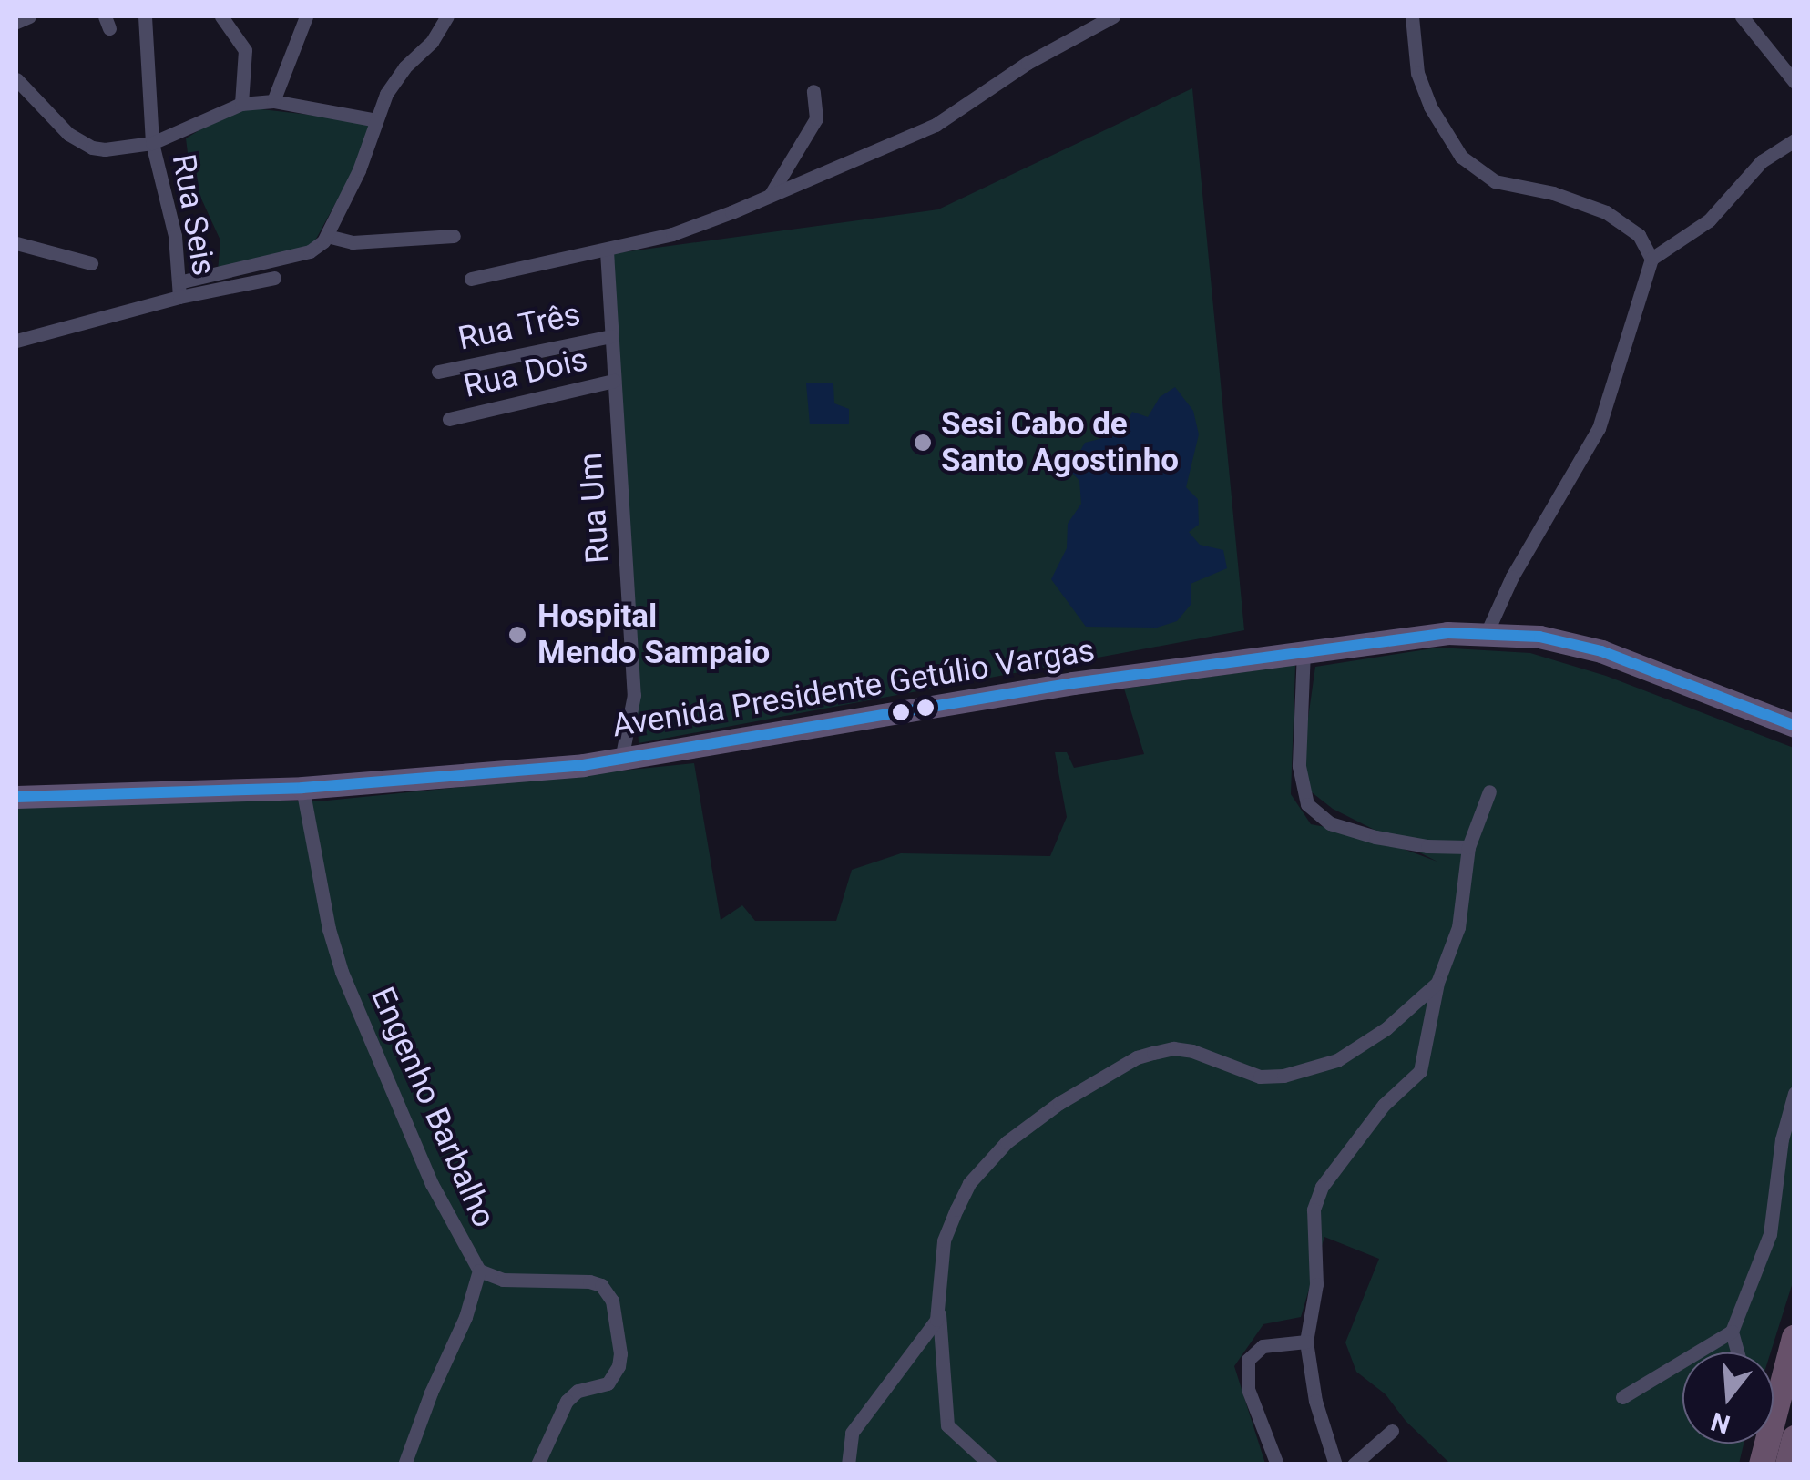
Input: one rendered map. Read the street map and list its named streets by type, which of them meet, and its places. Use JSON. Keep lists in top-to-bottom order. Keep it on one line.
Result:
{"streets":{"main road":["Avenida Presidente Getúlio Vargas"],"street":["Rua Seis","Rua Três","Rua Dois","Rua Um","Engenho Barbalho"]},"crossings":[["Rua Três","Rua Um"],["Rua Dois","Rua Um"],["Rua Um","Avenida Presidente Getúlio Vargas"],["Avenida Presidente Getúlio Vargas","Engenho Barbalho"]],"places":["Sesi Cabo de Santo Agostinho","Hospital Mendo Sampaio"],"north":"bottom"}
